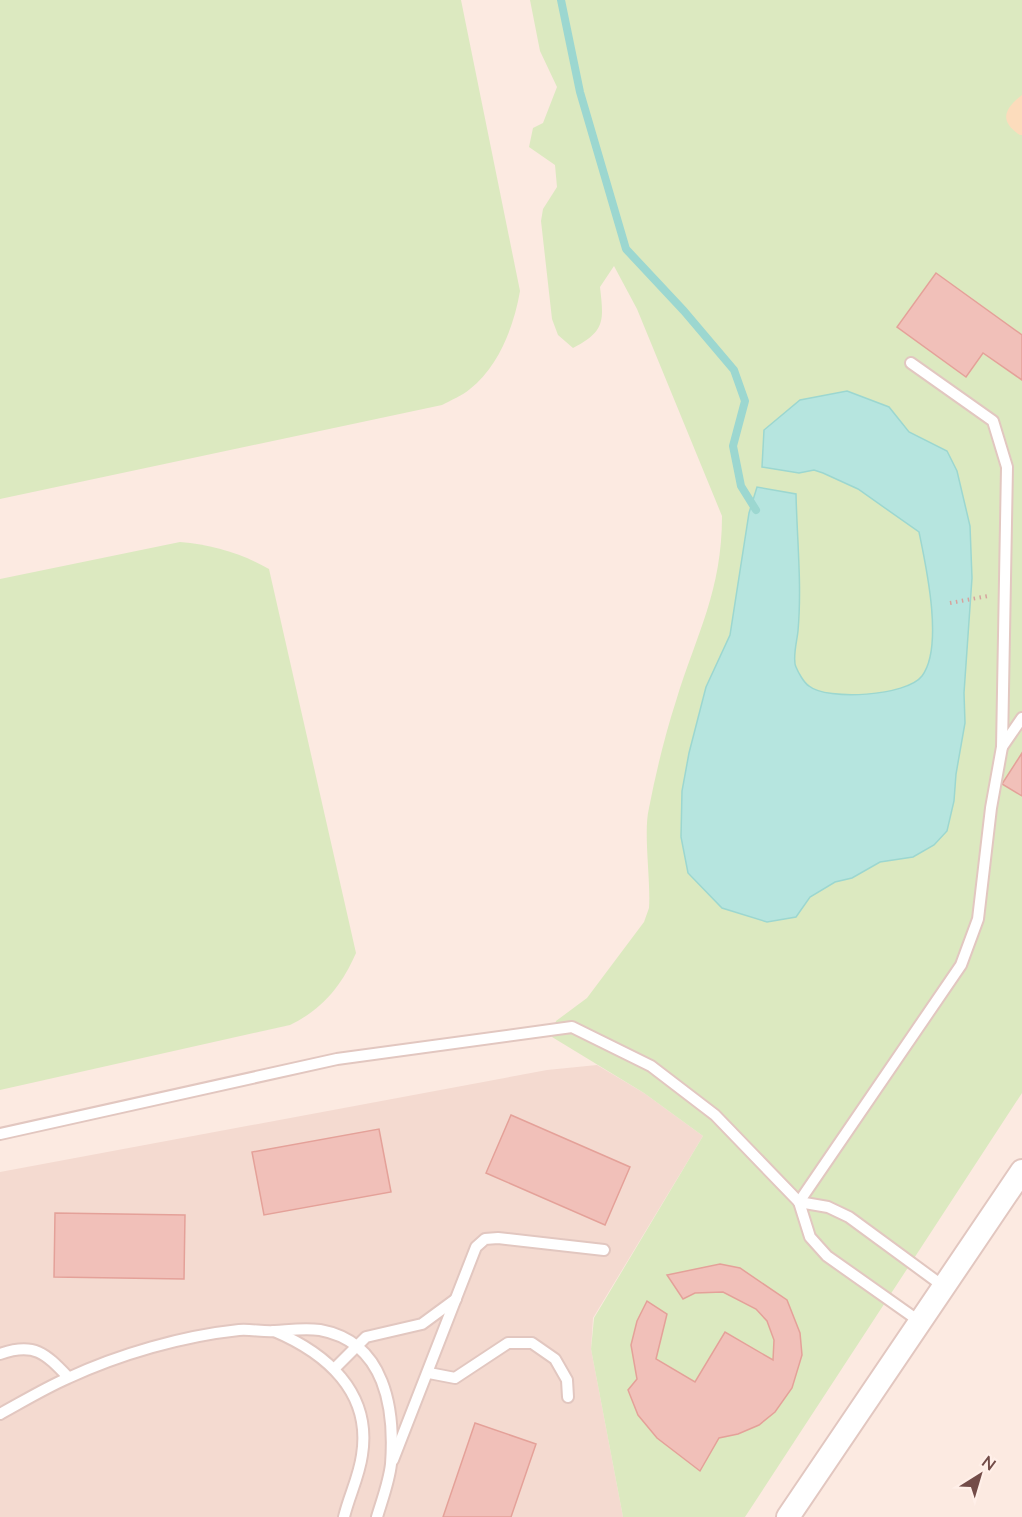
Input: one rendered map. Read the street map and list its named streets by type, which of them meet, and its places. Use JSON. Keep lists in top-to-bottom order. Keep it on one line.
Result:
{"north":"top right"}
